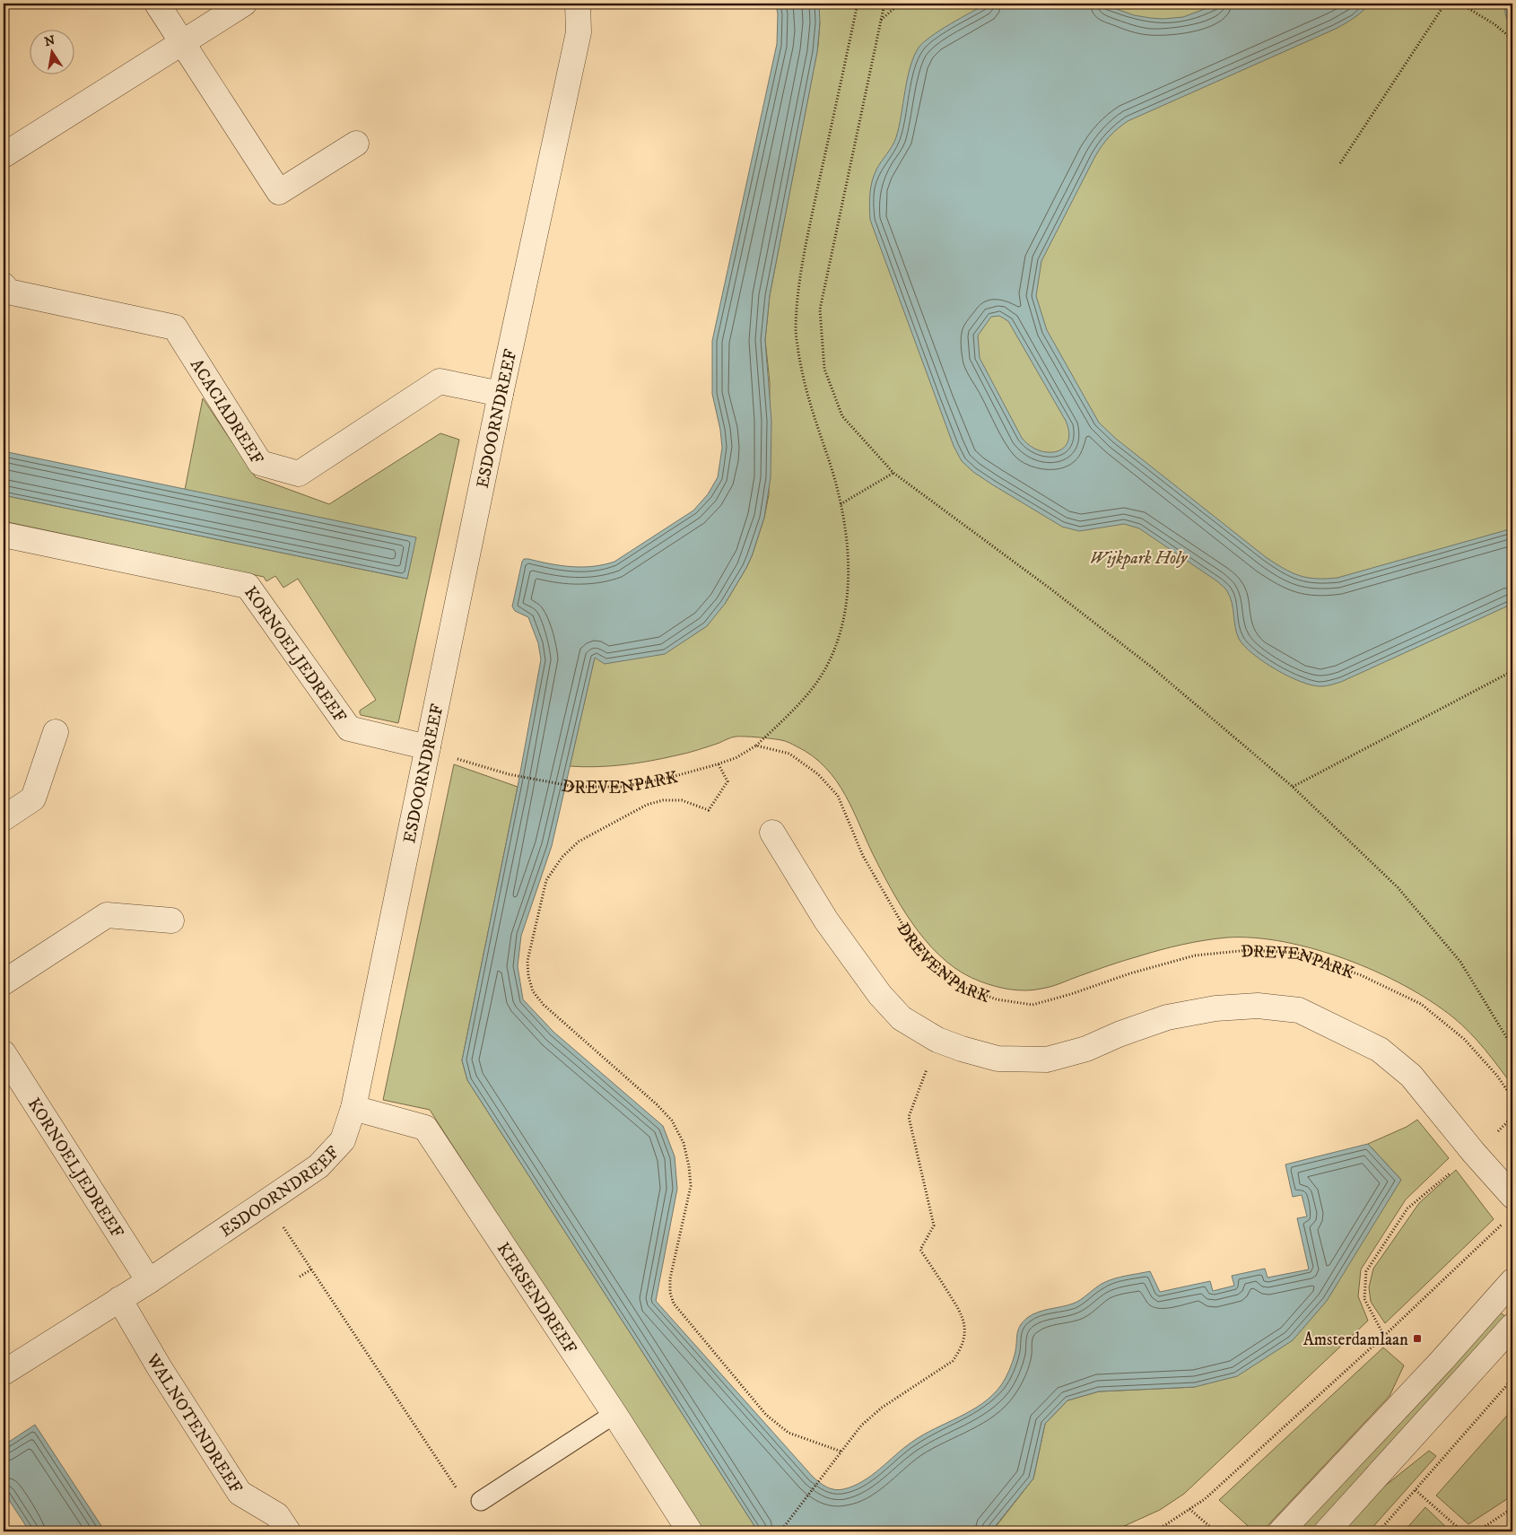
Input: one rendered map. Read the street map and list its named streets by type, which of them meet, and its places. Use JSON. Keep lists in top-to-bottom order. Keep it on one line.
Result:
{"streets":{"street":["ACACIADREEF","ESDOORNDREEF","KORNOELJEDREEF","KERSENDREEF","WALNOTENDREEF"],"path":["DREVENPARK"]},"crossings":[["ACACIADREEF","ESDOORNDREEF"],["ESDOORNDREEF","KORNOELJEDREEF"],["ESDOORNDREEF","DREVENPARK"],["ESDOORNDREEF","KERSENDREEF"],["ESDOORNDREEF","WALNOTENDREEF"],["KORNOELJEDREEF","DREVENPARK"]],"parks":["Wijkpark Holy"],"places":{"transit":["Amsterdamlaan"]},"north":"top"}
